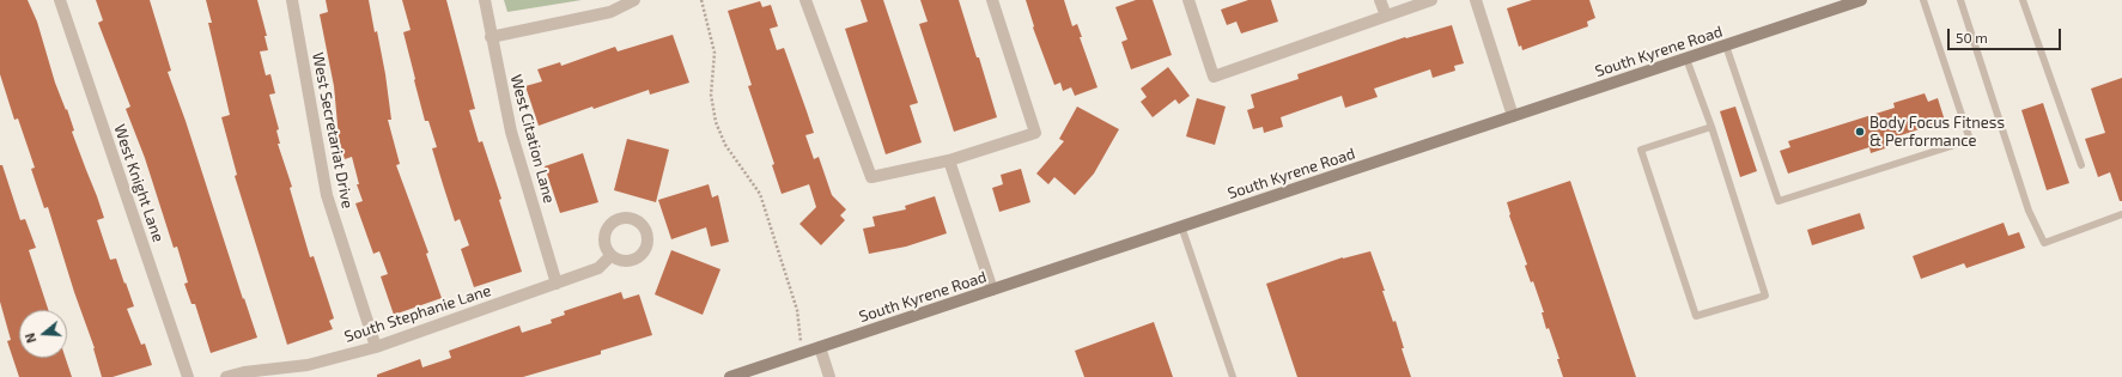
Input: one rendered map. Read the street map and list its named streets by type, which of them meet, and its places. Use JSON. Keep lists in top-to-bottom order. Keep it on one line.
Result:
{"streets":{"main road":["South Kyrene Road"],"street":["West Secretariat Drive","West Citation Lane","West Knight Lane","South Stephanie Lane"]},"crossings":[["West Secretariat Drive","South Stephanie Lane"],["West Citation Lane","South Stephanie Lane"]],"places":["Body Focus Fitness & Performance"],"scale_bar":"50 m","north":"left"}
